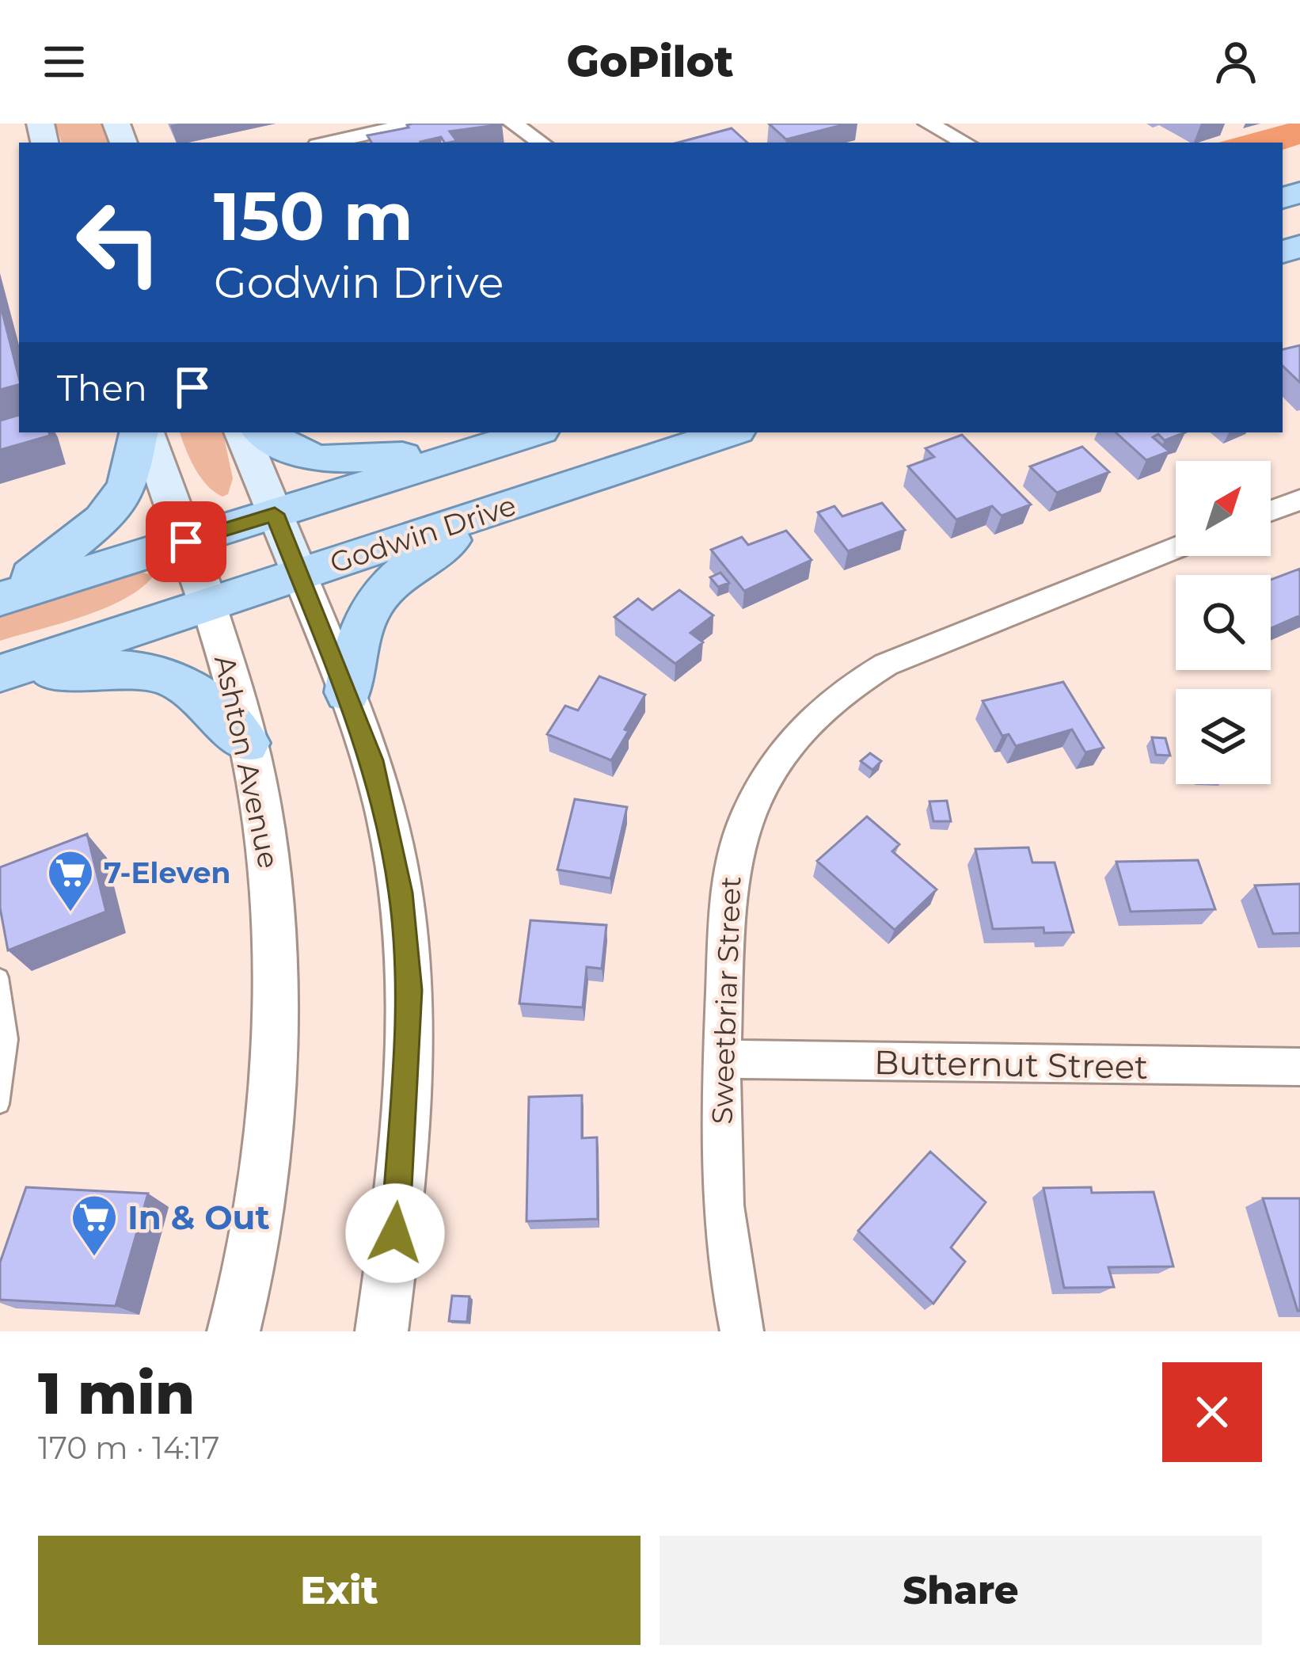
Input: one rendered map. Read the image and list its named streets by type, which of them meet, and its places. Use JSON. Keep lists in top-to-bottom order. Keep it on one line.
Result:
{"streets":{"main road":["Godwin Drive","Ashton Avenue"],"street":["Sweetbriar Street","Butternut Street"]},"crossings":[["Godwin Drive","Ashton Avenue"],["Sweetbriar Street","Butternut Street"]],"places":{"supermarket":["7-Eleven","In & Out"]},"north":"top right","page":{"header":"GoPilot","turn":["150 m","Godwin Drive"],"then":"Then","heading":["1 min","170 m · 14:17"],"buttons":["Exit","Share"]}}
